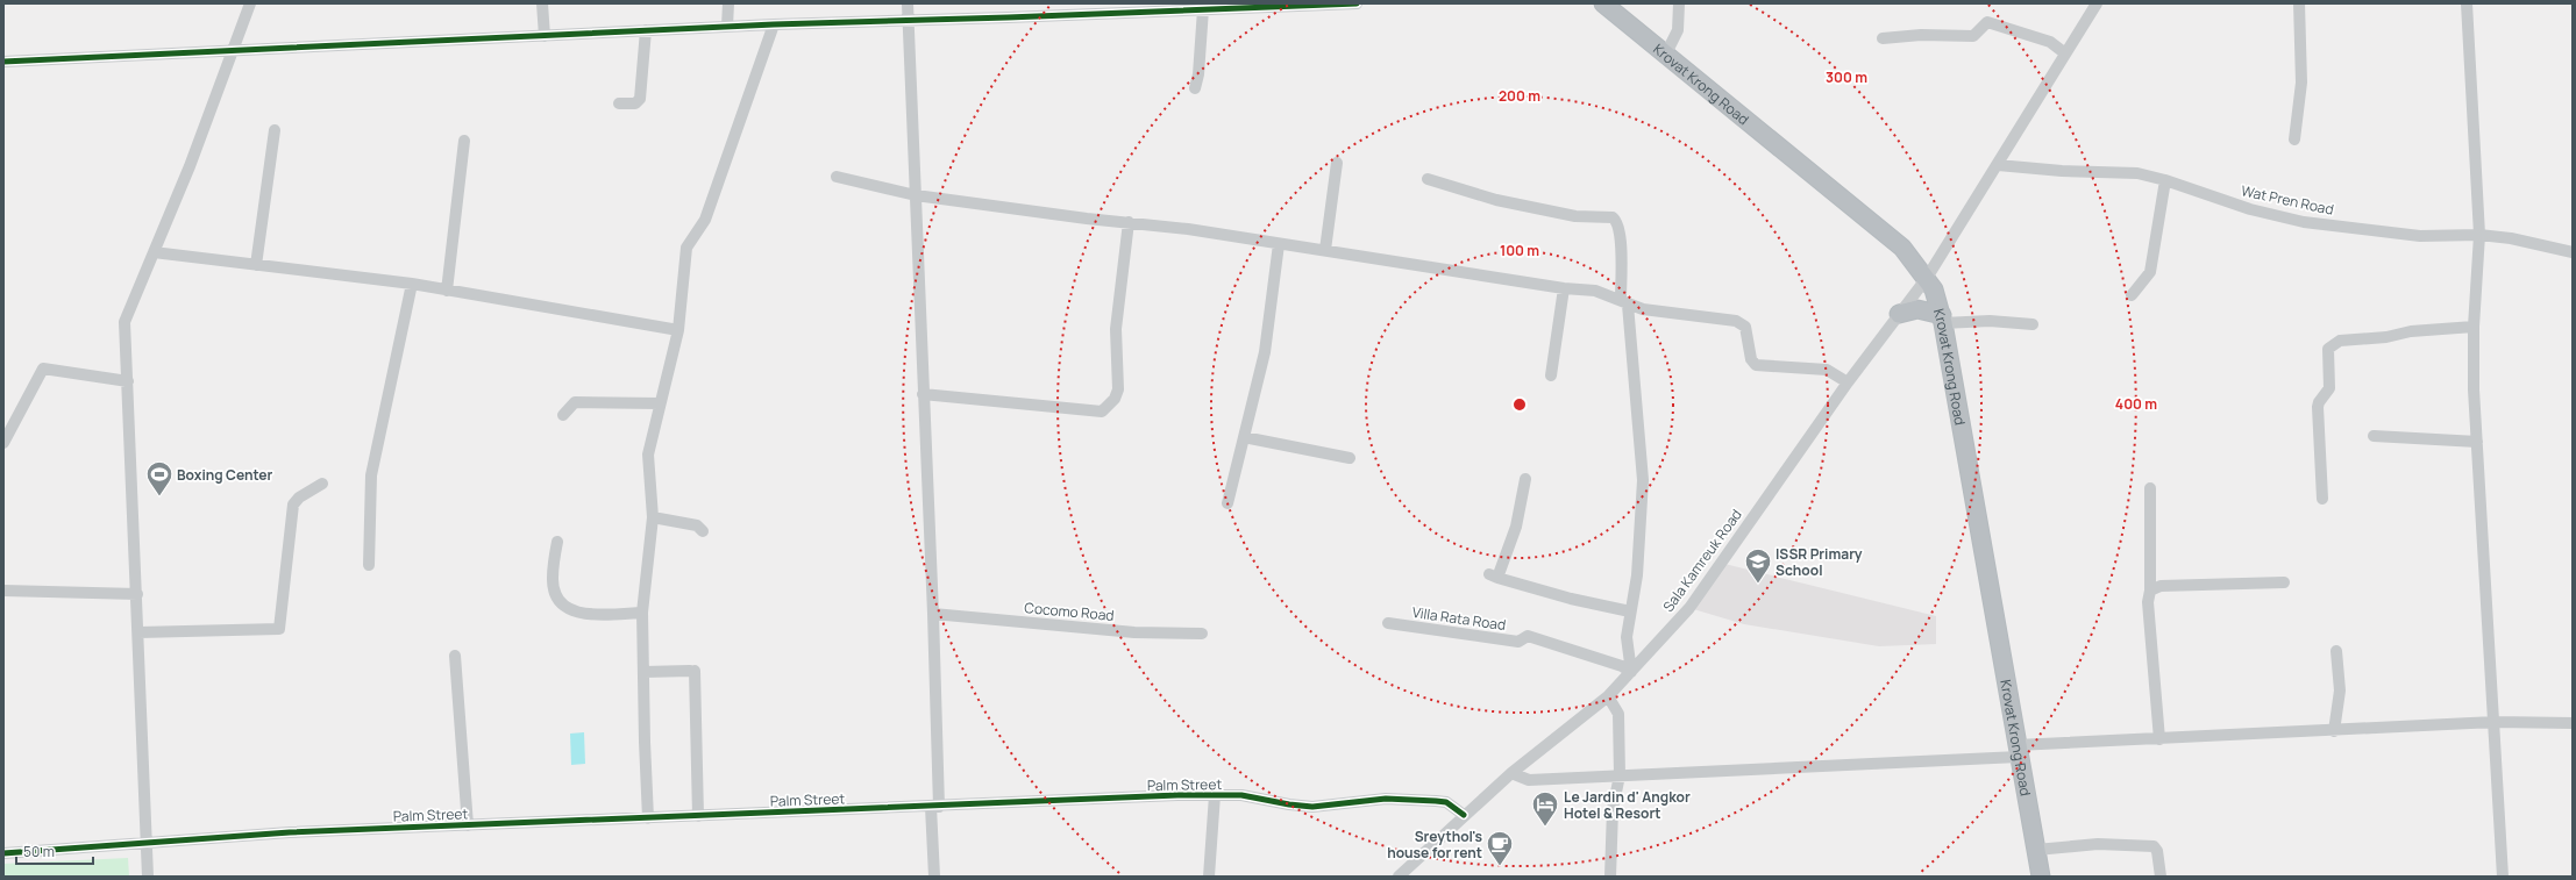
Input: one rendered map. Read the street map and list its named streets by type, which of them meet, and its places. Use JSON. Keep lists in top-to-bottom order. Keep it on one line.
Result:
{"streets":{"highway":["Krovat Krong Road"],"street":["Wat Pren Road","Sala Kamreuk Road","Cocomo Road","Villa Rata Road","Palm Street"]},"crossings":[["Krovat Krong Road","Sala Kamreuk Road"],["Wat Pren Road","Sala Kamreuk Road"],["Sala Kamreuk Road","Villa Rata Road"],["Sala Kamreuk Road","Palm Street"]],"places":{"sports":["Boxing Center"],"school or university":["ISSR Primary School"],"hotel":["Le Jardin d' Angkor Hotel & Resort"],"cafe":["Sreythol's house for rent"]},"scale_bar":"50 m","rings":["300 m","200 m","100 m","400 m"]}
